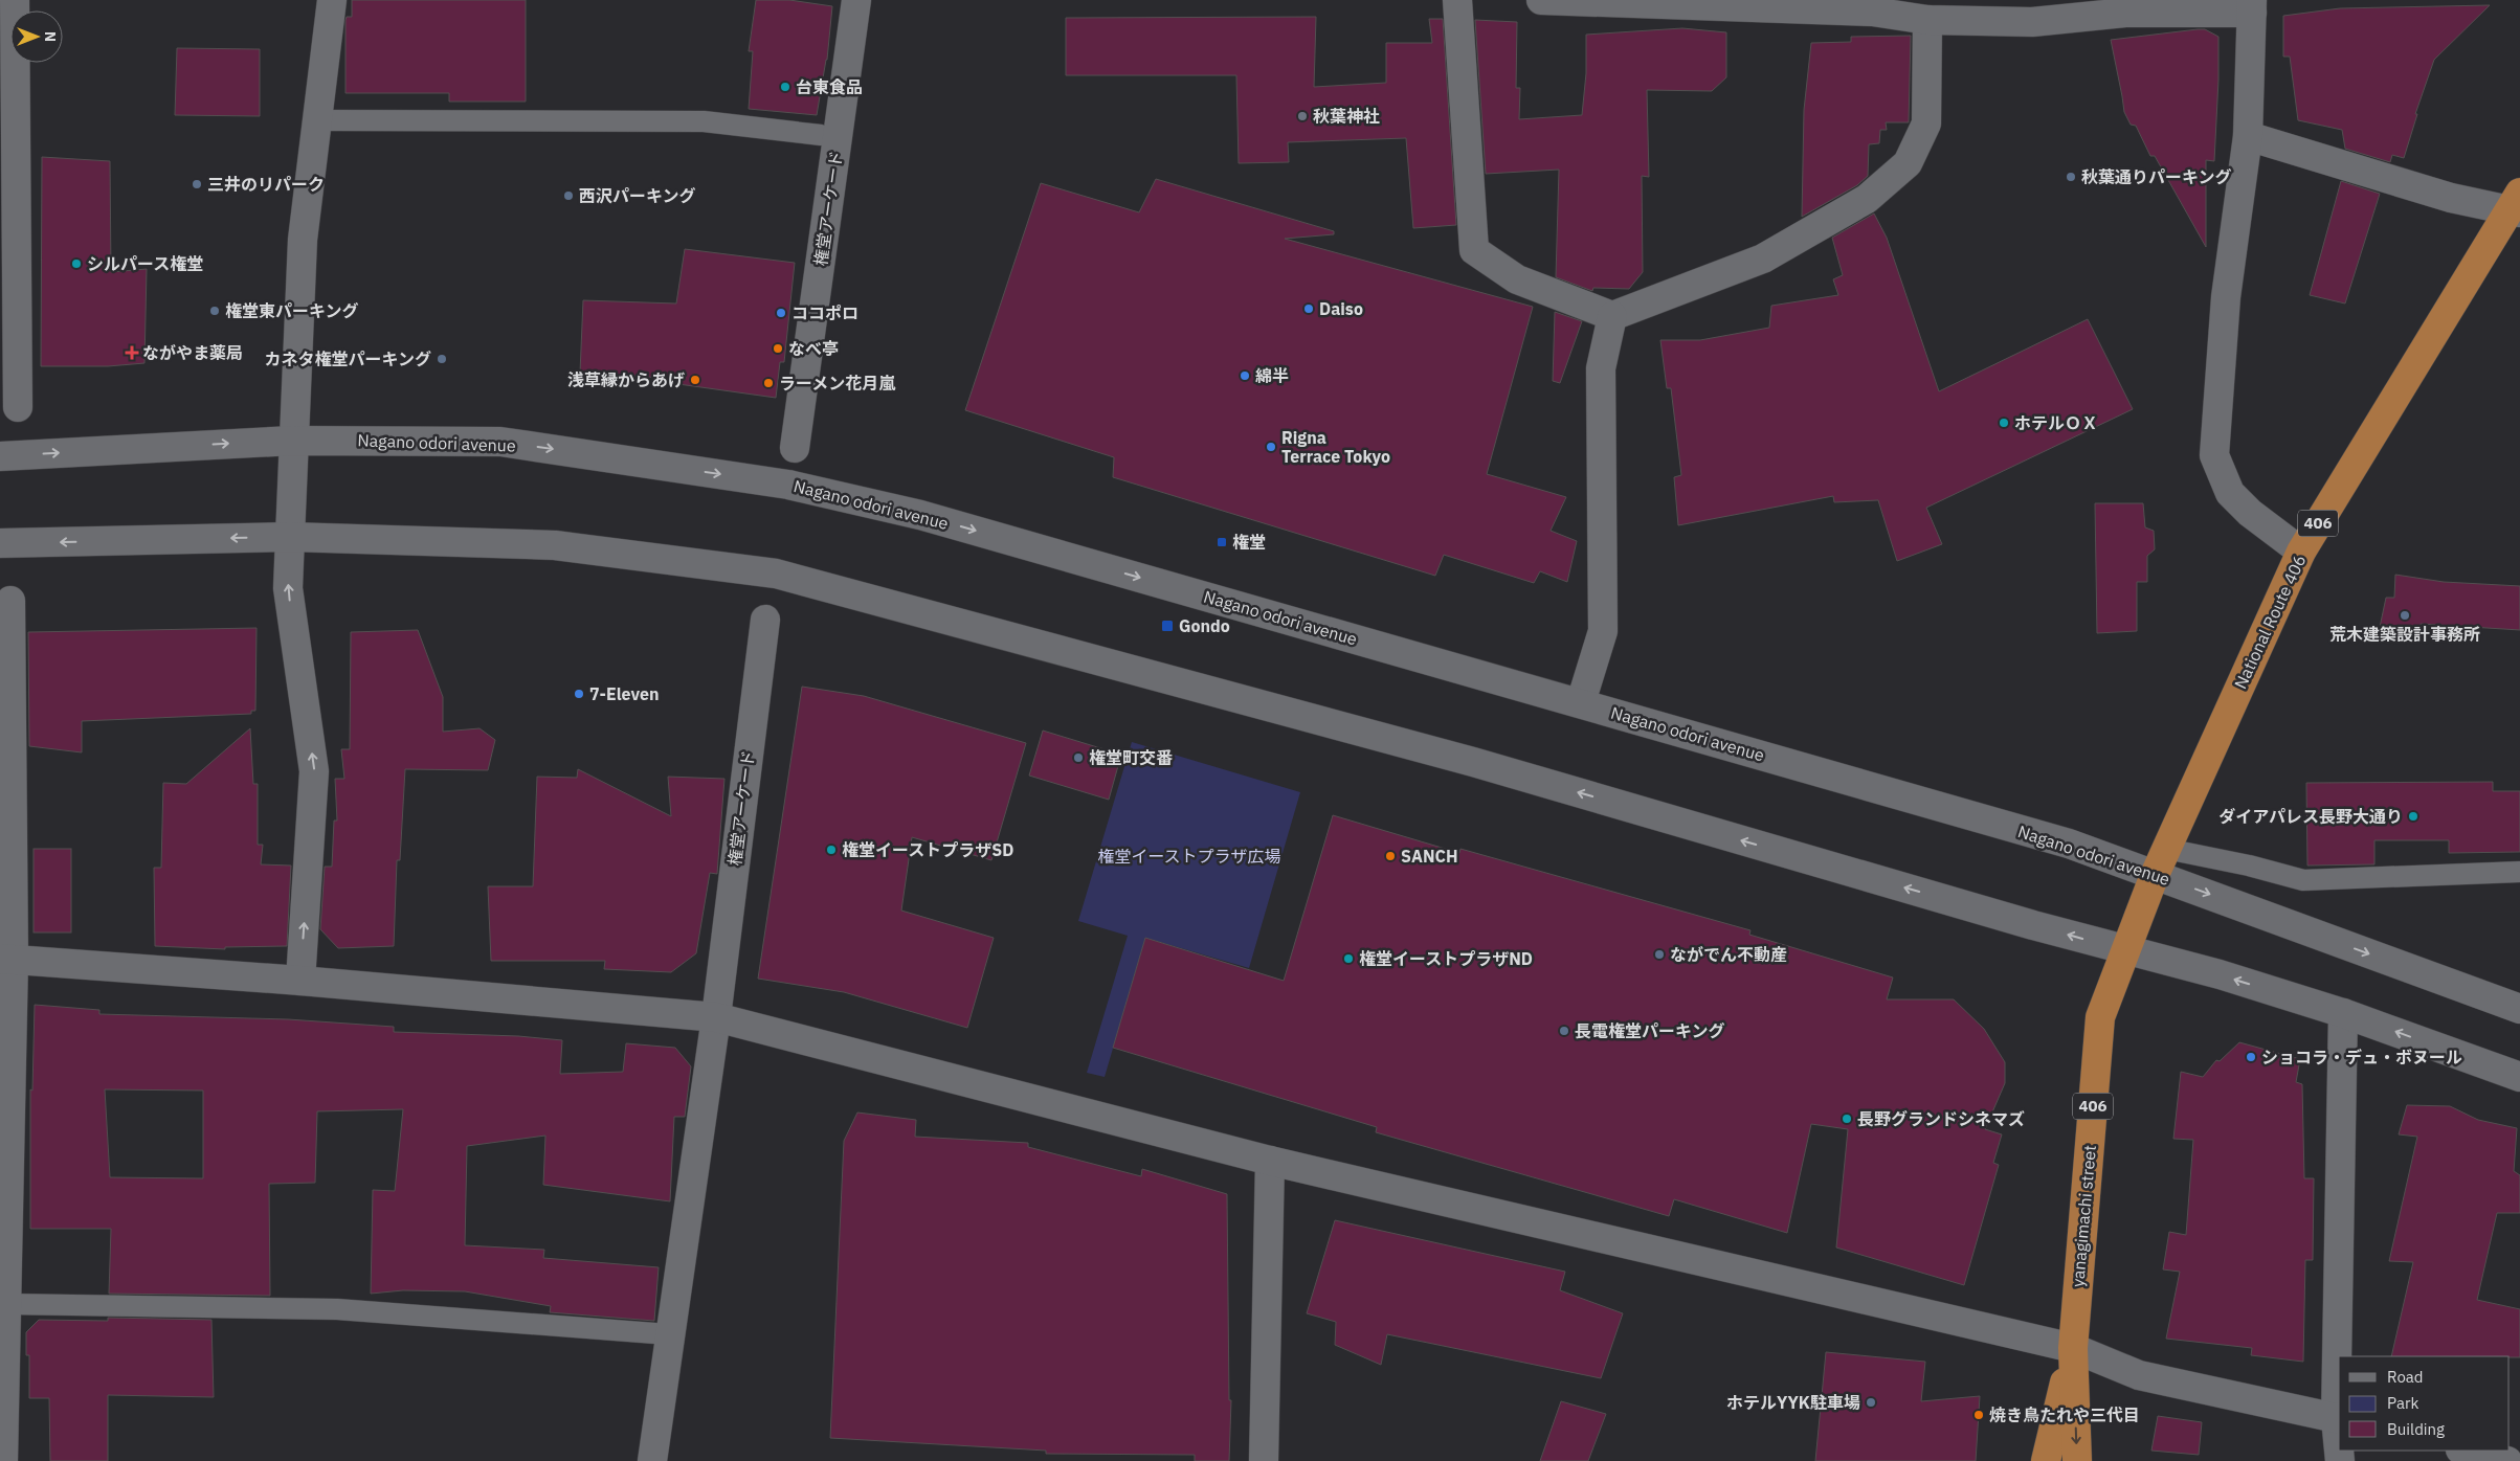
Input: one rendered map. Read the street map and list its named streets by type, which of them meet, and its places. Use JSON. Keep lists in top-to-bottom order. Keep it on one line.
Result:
{"streets":{"highway":["406","National Route 406","yanagimachi street"],"street":["権堂アーケード","Nagano odori avenue"]},"crossings":[["Nagano odori avenue","National Route 406"],["Nagano odori avenue","yanagimachi street"],["National Route 406","yanagimachi street"]],"parks":["権堂イーストプラザ広場"],"places":{"other":["台東食品","秋葉神社","秋葉通りパーキング","三井のリパーク","西沢パーキング","シルパース権堂","Daiso","権堂東パーキング","ココポロ","なべ亭","カネタ権堂パーキング","綿半","浅草縁からあげ","ラーメン花月嵐","ホテルＯＸ","Rigna Terrace Tokyo","荒木建築設計事務所","7-Eleven","権堂町交番","ダイアパレス長野大通り","権堂イーストプラザSD","SANCH","ながでん不動産","権堂イーストプラザND","長電権堂パーキング","ショコラ・デュ・ボヌール","長野グランドシネマズ","ホテルYYK駐車場","焼き鳥たれや三代目"],"health":["ながやま薬局"],"transit":["権堂","Gondo"]},"legend":["Road","Park","Building"],"north":"right"}
